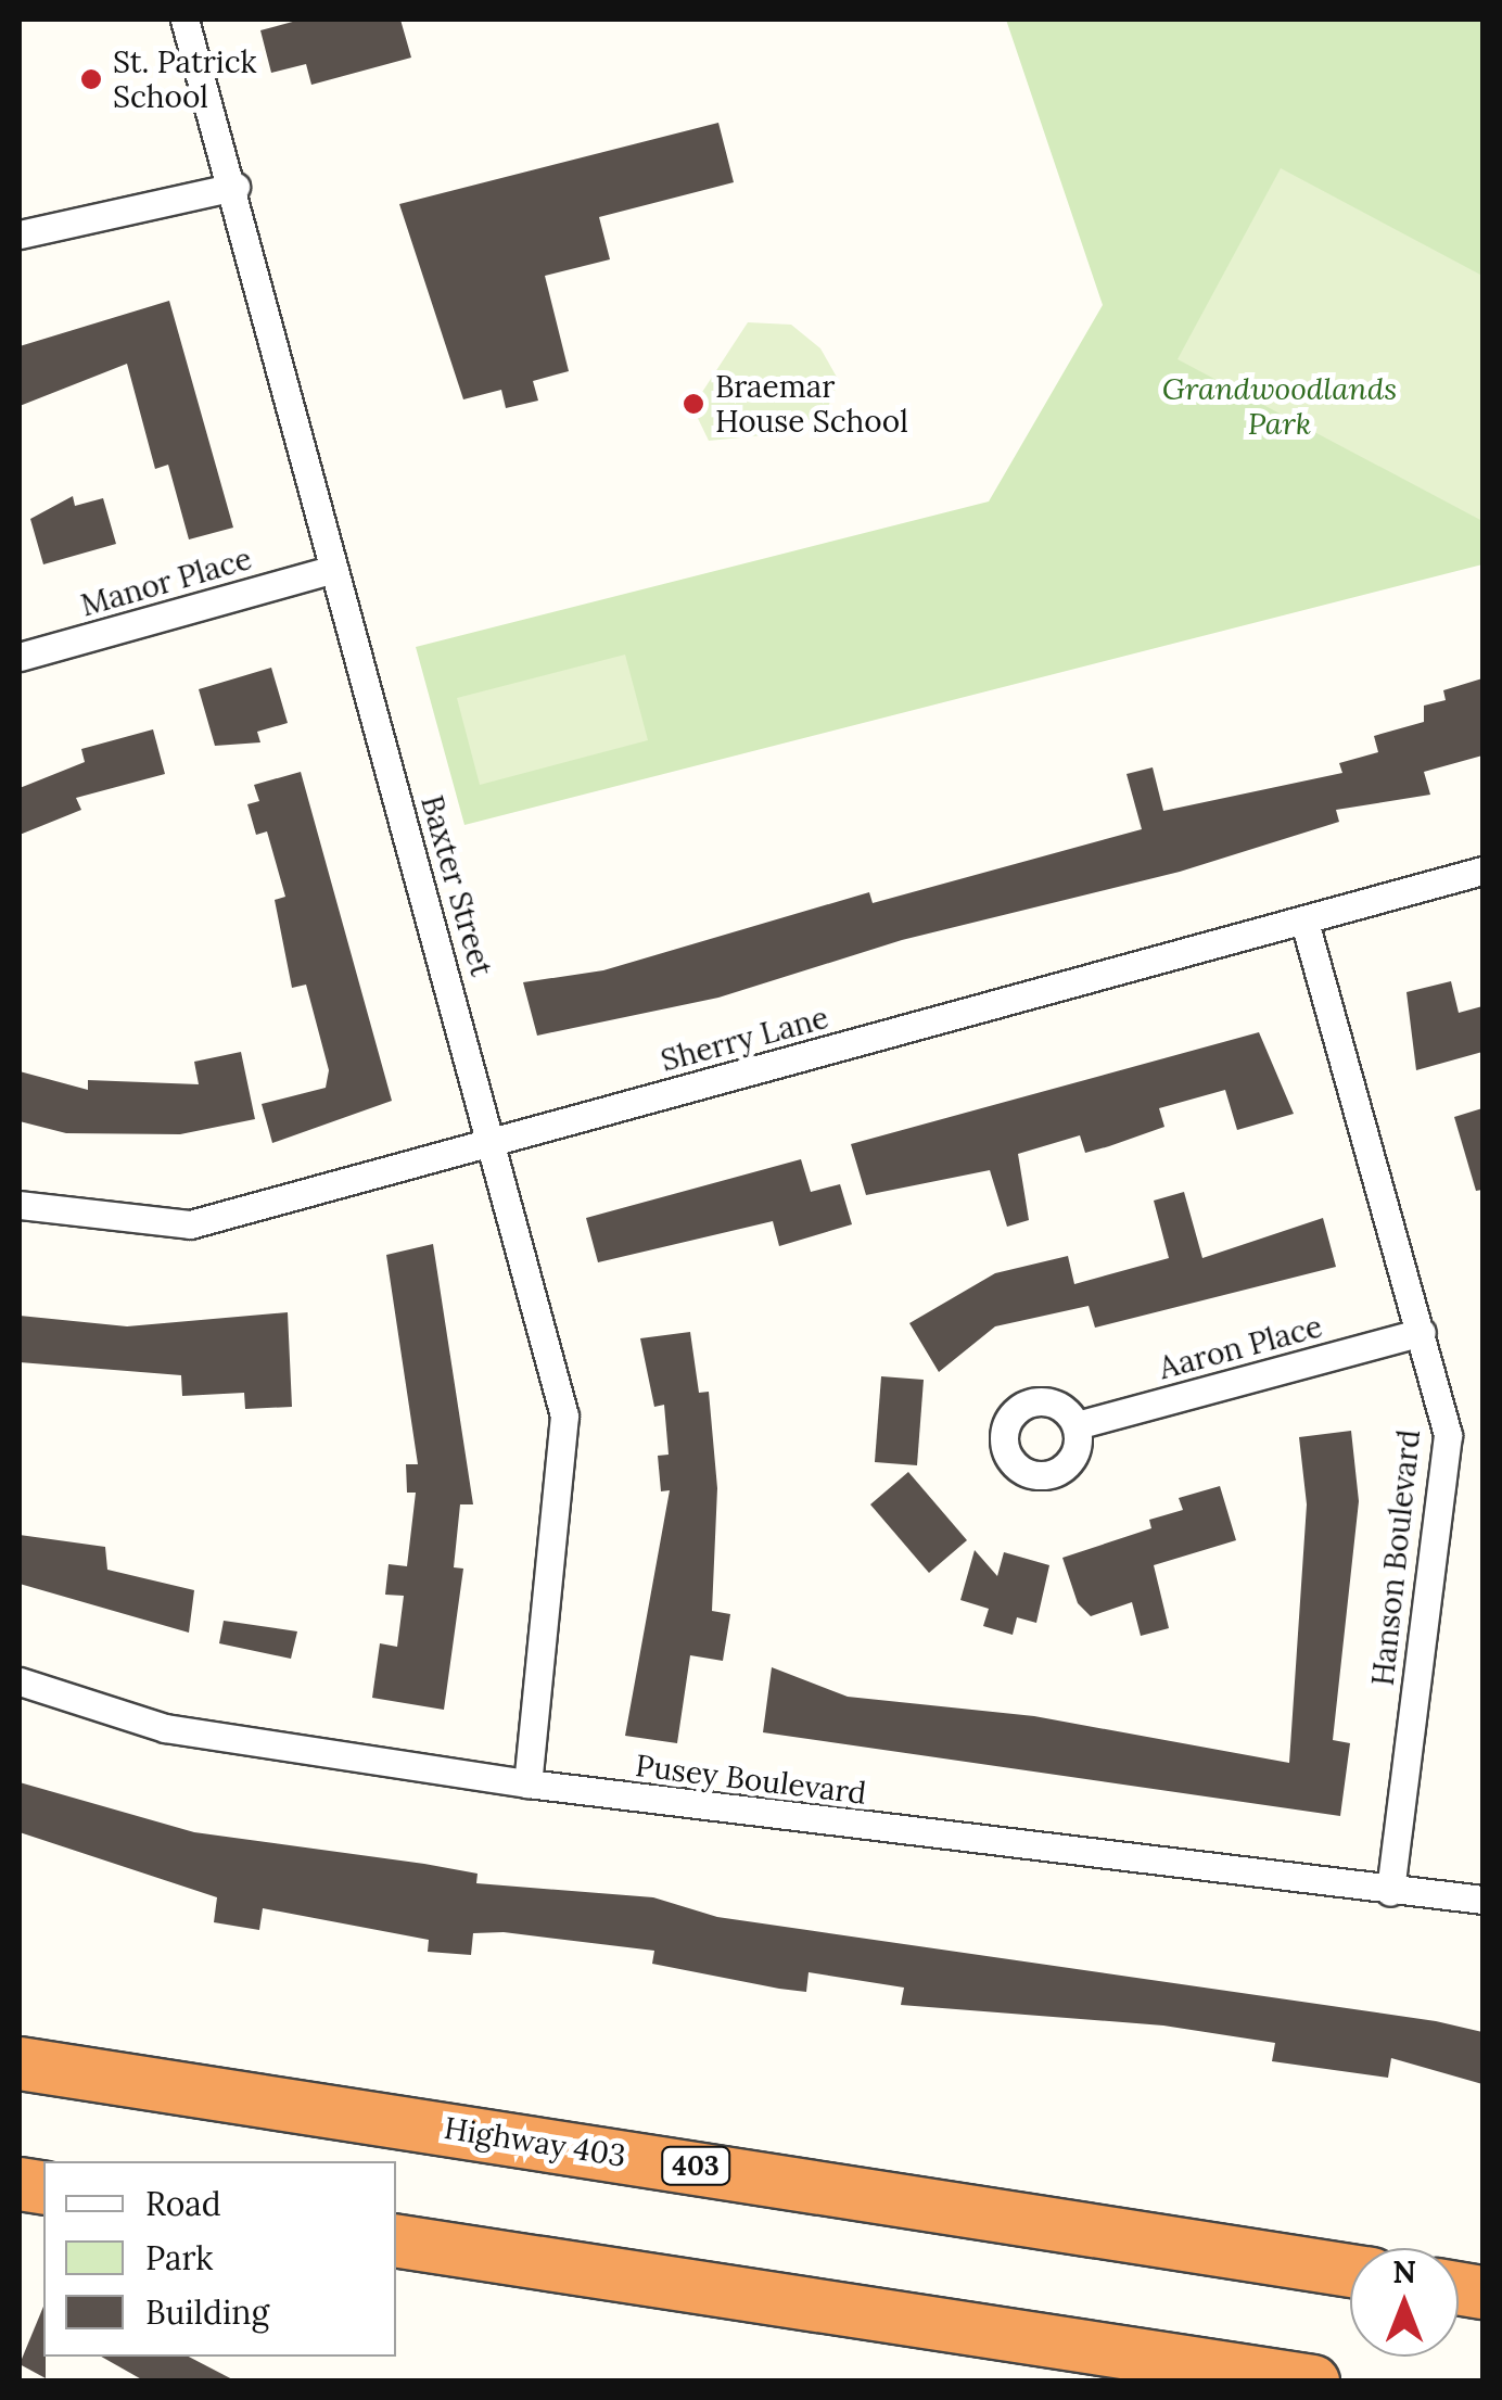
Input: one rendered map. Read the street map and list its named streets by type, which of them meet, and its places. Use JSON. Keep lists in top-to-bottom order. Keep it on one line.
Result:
{"streets":{"highway":["Highway 403","403"],"street":["Manor Place","Baxter Street","Sherry Lane","Aaron Place","Hanson Boulevard","Pusey Boulevard"]},"crossings":[["Manor Place","Baxter Street"],["Baxter Street","Sherry Lane"],["Baxter Street","Pusey Boulevard"],["Sherry Lane","Hanson Boulevard"],["Aaron Place","Hanson Boulevard"],["Hanson Boulevard","Pusey Boulevard"]],"parks":["Grandwoodlands Park"],"places":["St. Patrick School","Braemar House School"],"legend":["Road","Park","Building"],"north":"top"}
